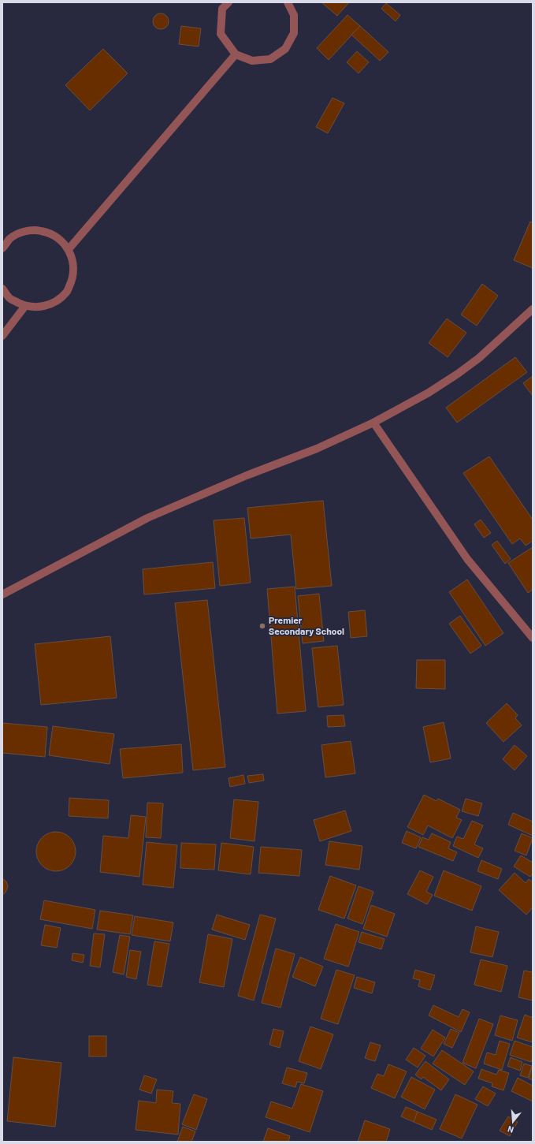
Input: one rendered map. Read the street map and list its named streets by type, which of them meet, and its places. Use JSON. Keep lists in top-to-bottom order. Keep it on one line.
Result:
{"places":["Premier Secondary School"],"north":"bottom"}
